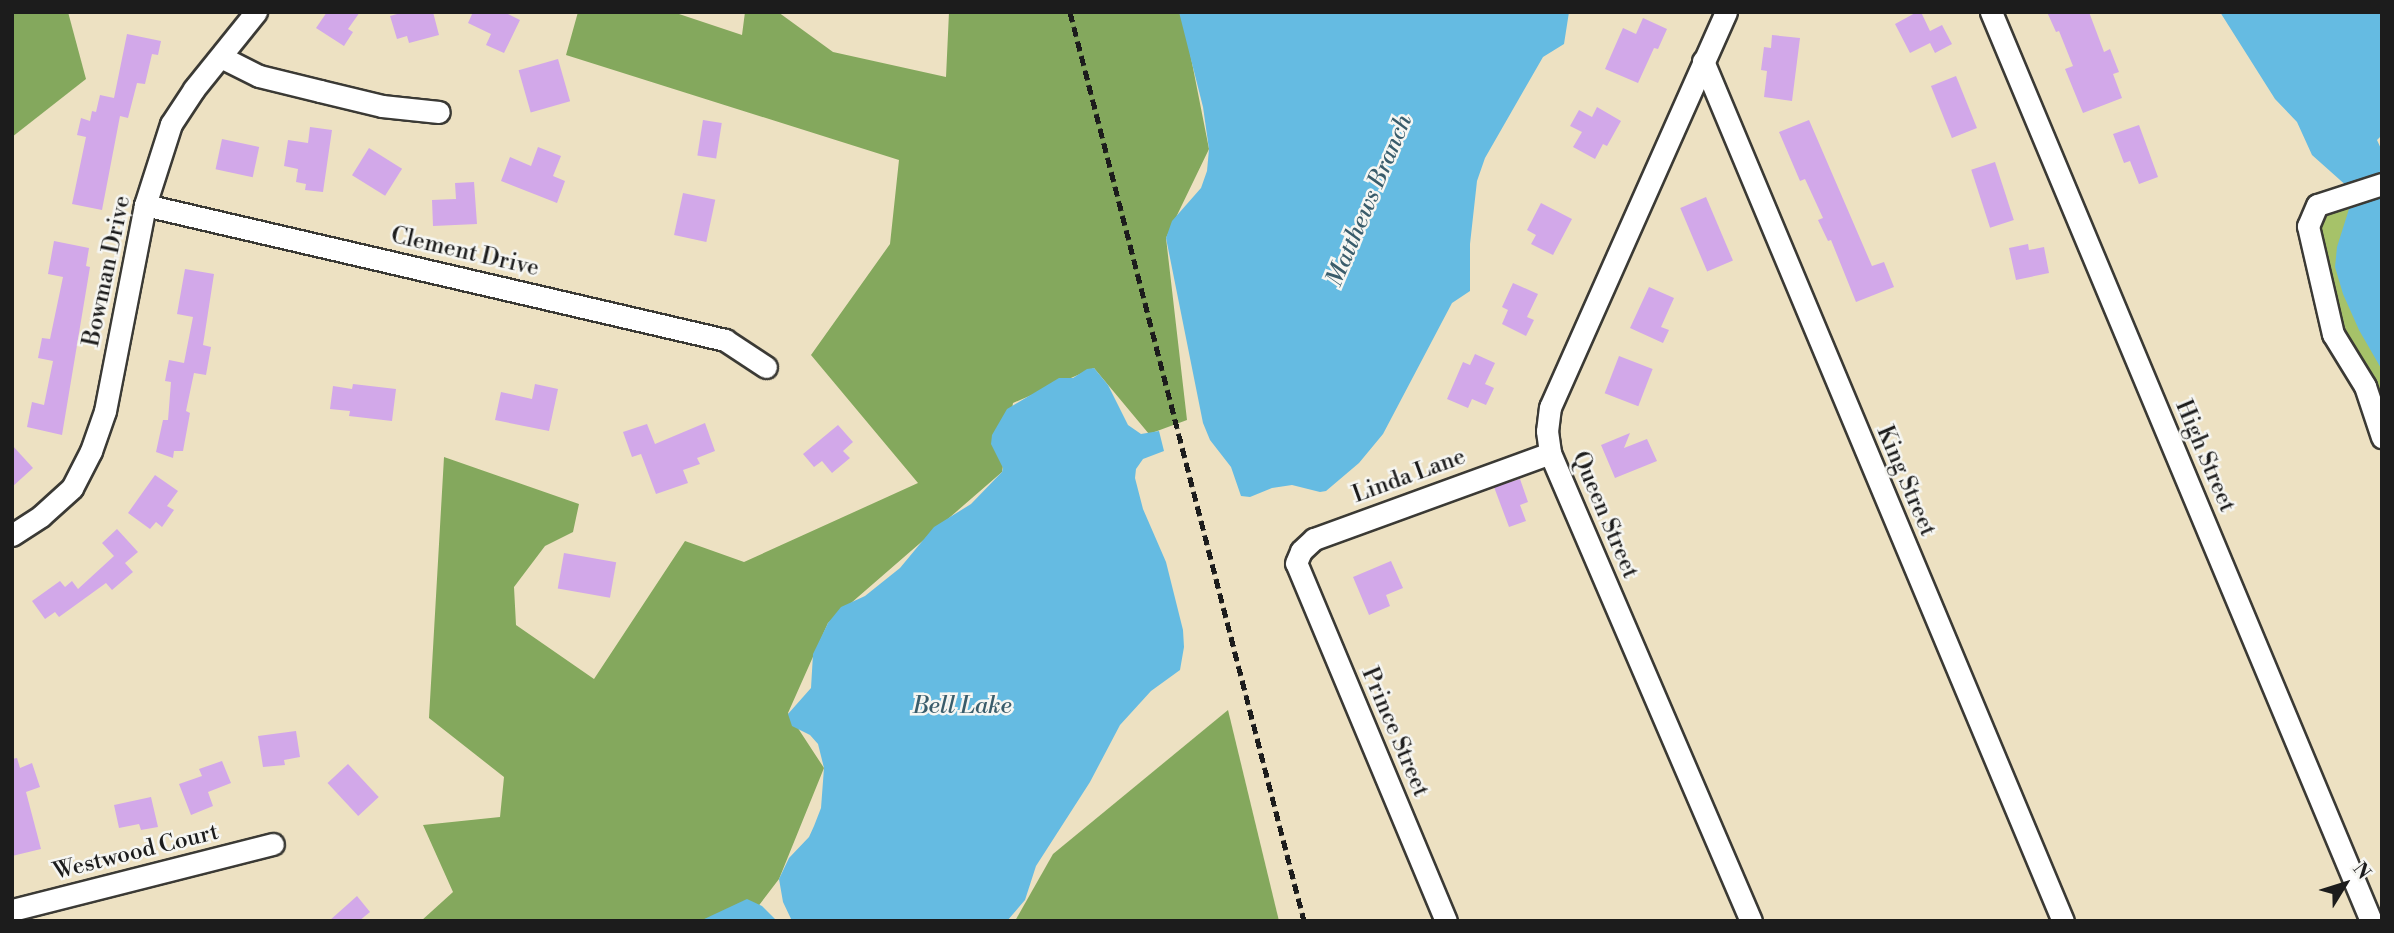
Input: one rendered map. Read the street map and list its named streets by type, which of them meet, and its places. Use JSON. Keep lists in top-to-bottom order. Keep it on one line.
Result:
{"streets":{"street":["Clement Drive","Bowman Drive","High Street","Linda Lane","King Street","Queen Street","Prince Street","Westwood Court"]},"crossings":[["Clement Drive","Bowman Drive"],["Linda Lane","Queen Street"],["Linda Lane","Prince Street"],["King Street","Queen Street"]],"water":["Matthews Branch","Bell Lake"],"north":"top right"}
